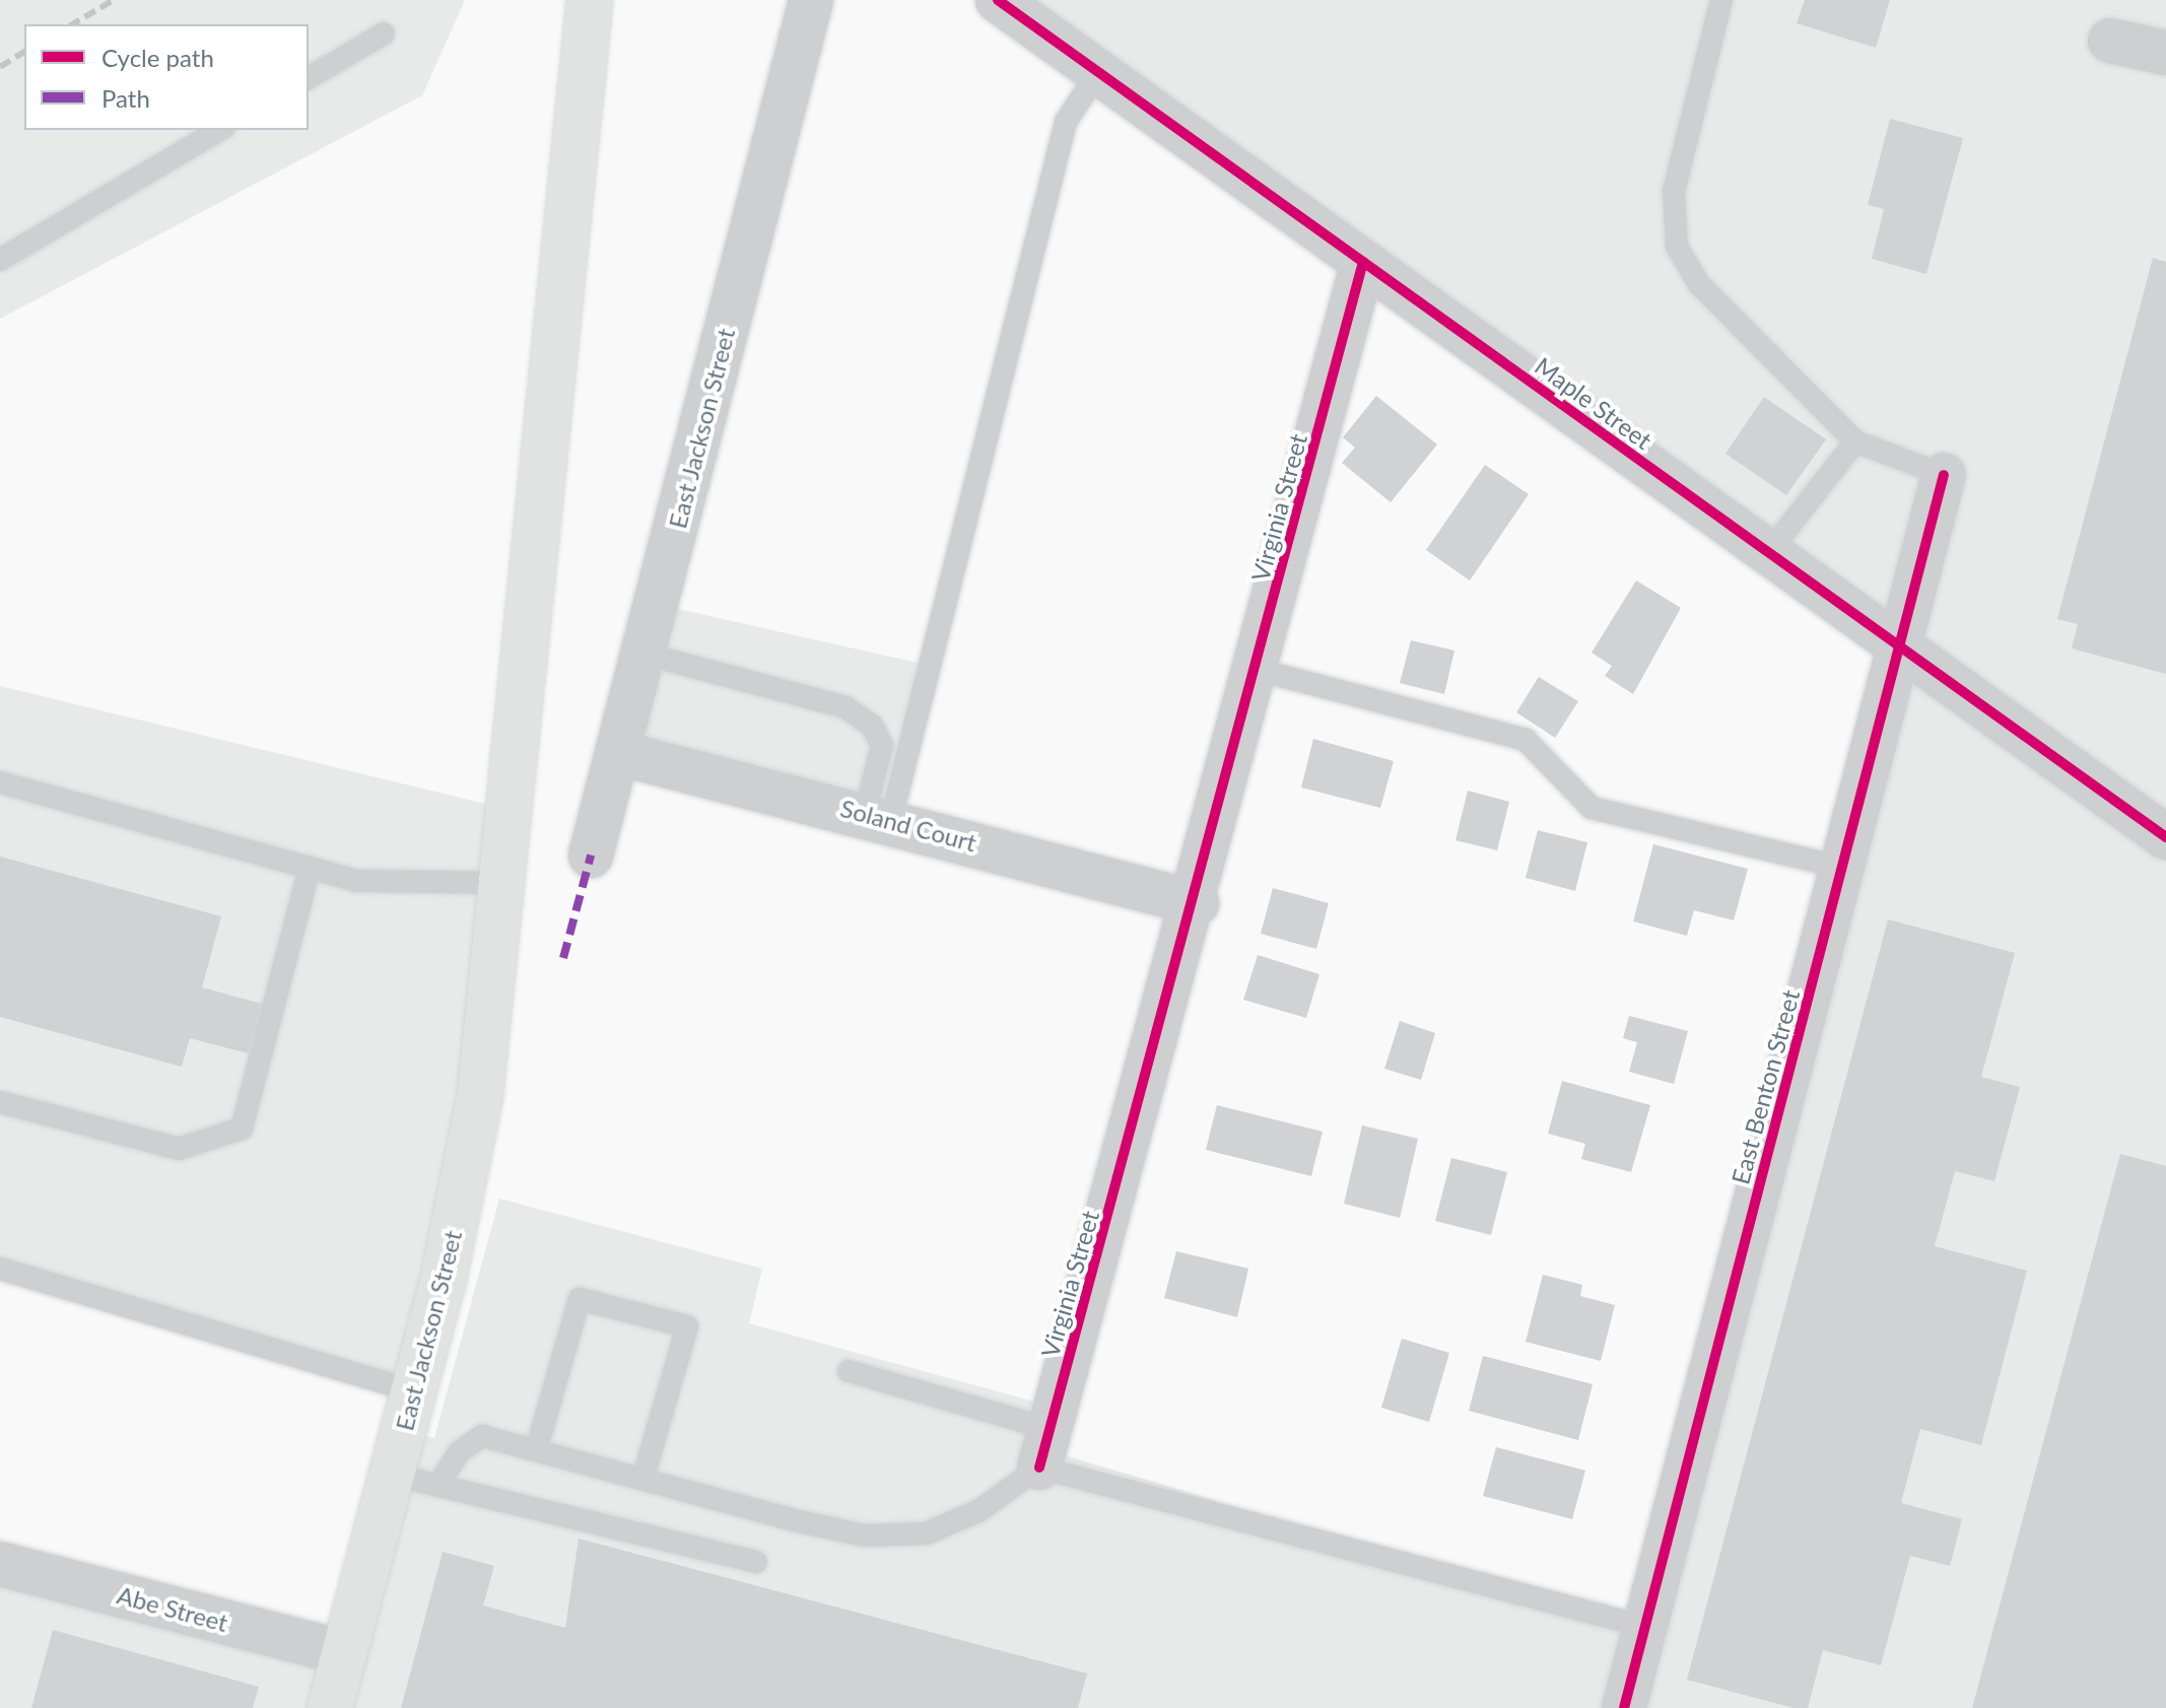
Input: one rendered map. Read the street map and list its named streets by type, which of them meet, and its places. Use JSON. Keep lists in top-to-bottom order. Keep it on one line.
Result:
{"streets":{"main road":["East Jackson Street"],"street":["Maple Street","Virginia Street","Soland Court","East Benton Street","Abe Street"]},"crossings":[["Maple Street","Virginia Street"],["Maple Street","East Benton Street"],["East Jackson Street","Soland Court"],["East Jackson Street","Abe Street"],["Virginia Street","Soland Court"]],"legend":["Cycle path","Path"]}
